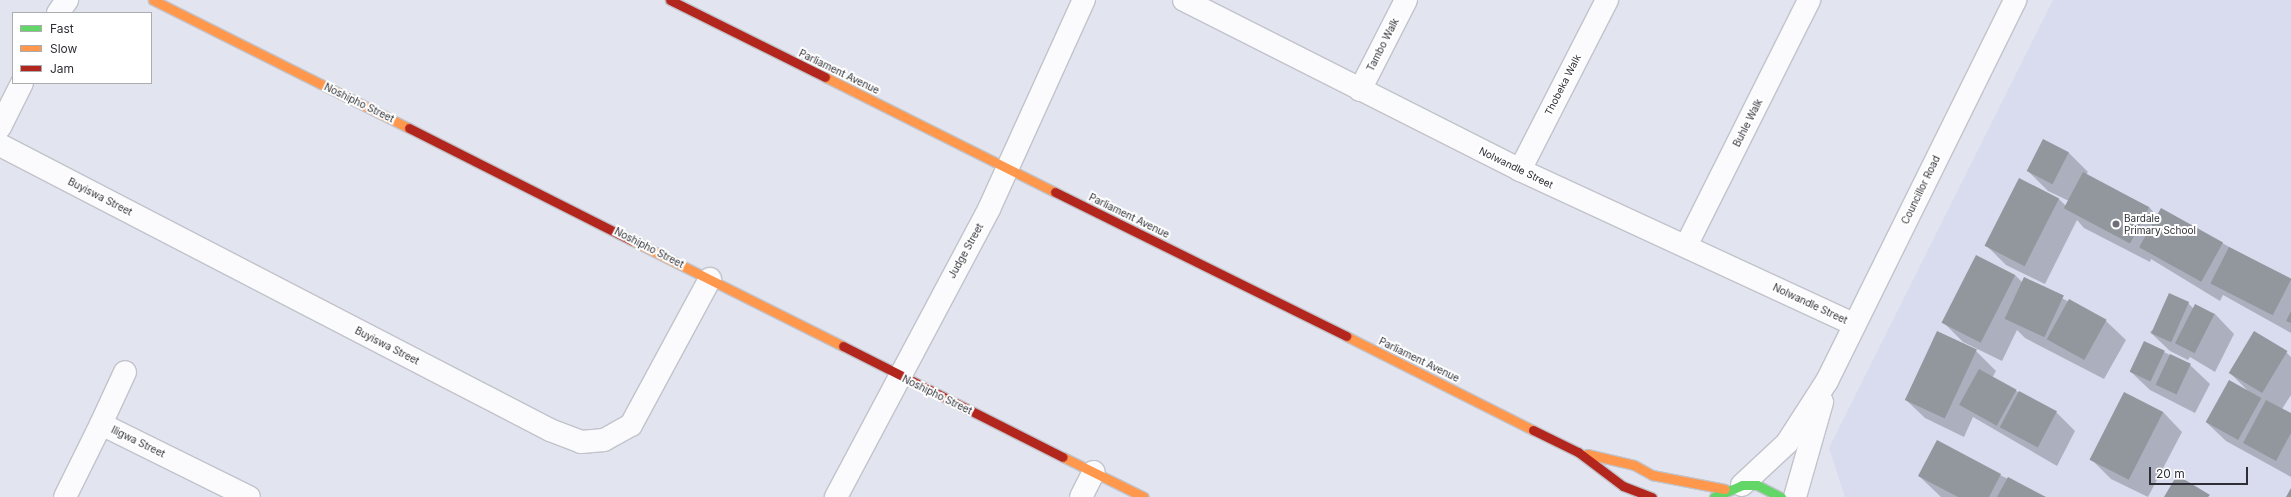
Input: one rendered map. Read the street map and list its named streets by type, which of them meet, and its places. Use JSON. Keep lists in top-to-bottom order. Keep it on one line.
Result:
{"streets":{"street":["Tambo Walk","Parliament Avenue","Thobeka Walk","Noshipho Street","Buhle Walk","Nolwandle Street","Councillor Road","Buyiswa Street","Judge Street","Iligwa Street"]},"crossings":[["Tambo Walk","Nolwandle Street"],["Parliament Avenue","Councillor Road"],["Parliament Avenue","Judge Street"],["Thobeka Walk","Nolwandle Street"],["Noshipho Street","Buyiswa Street"],["Noshipho Street","Judge Street"],["Buhle Walk","Nolwandle Street"],["Nolwandle Street","Councillor Road"]],"places":["Bardale Primary School"],"legend":["Fast","Slow","Jam"],"scale_bar":"20 m"}
